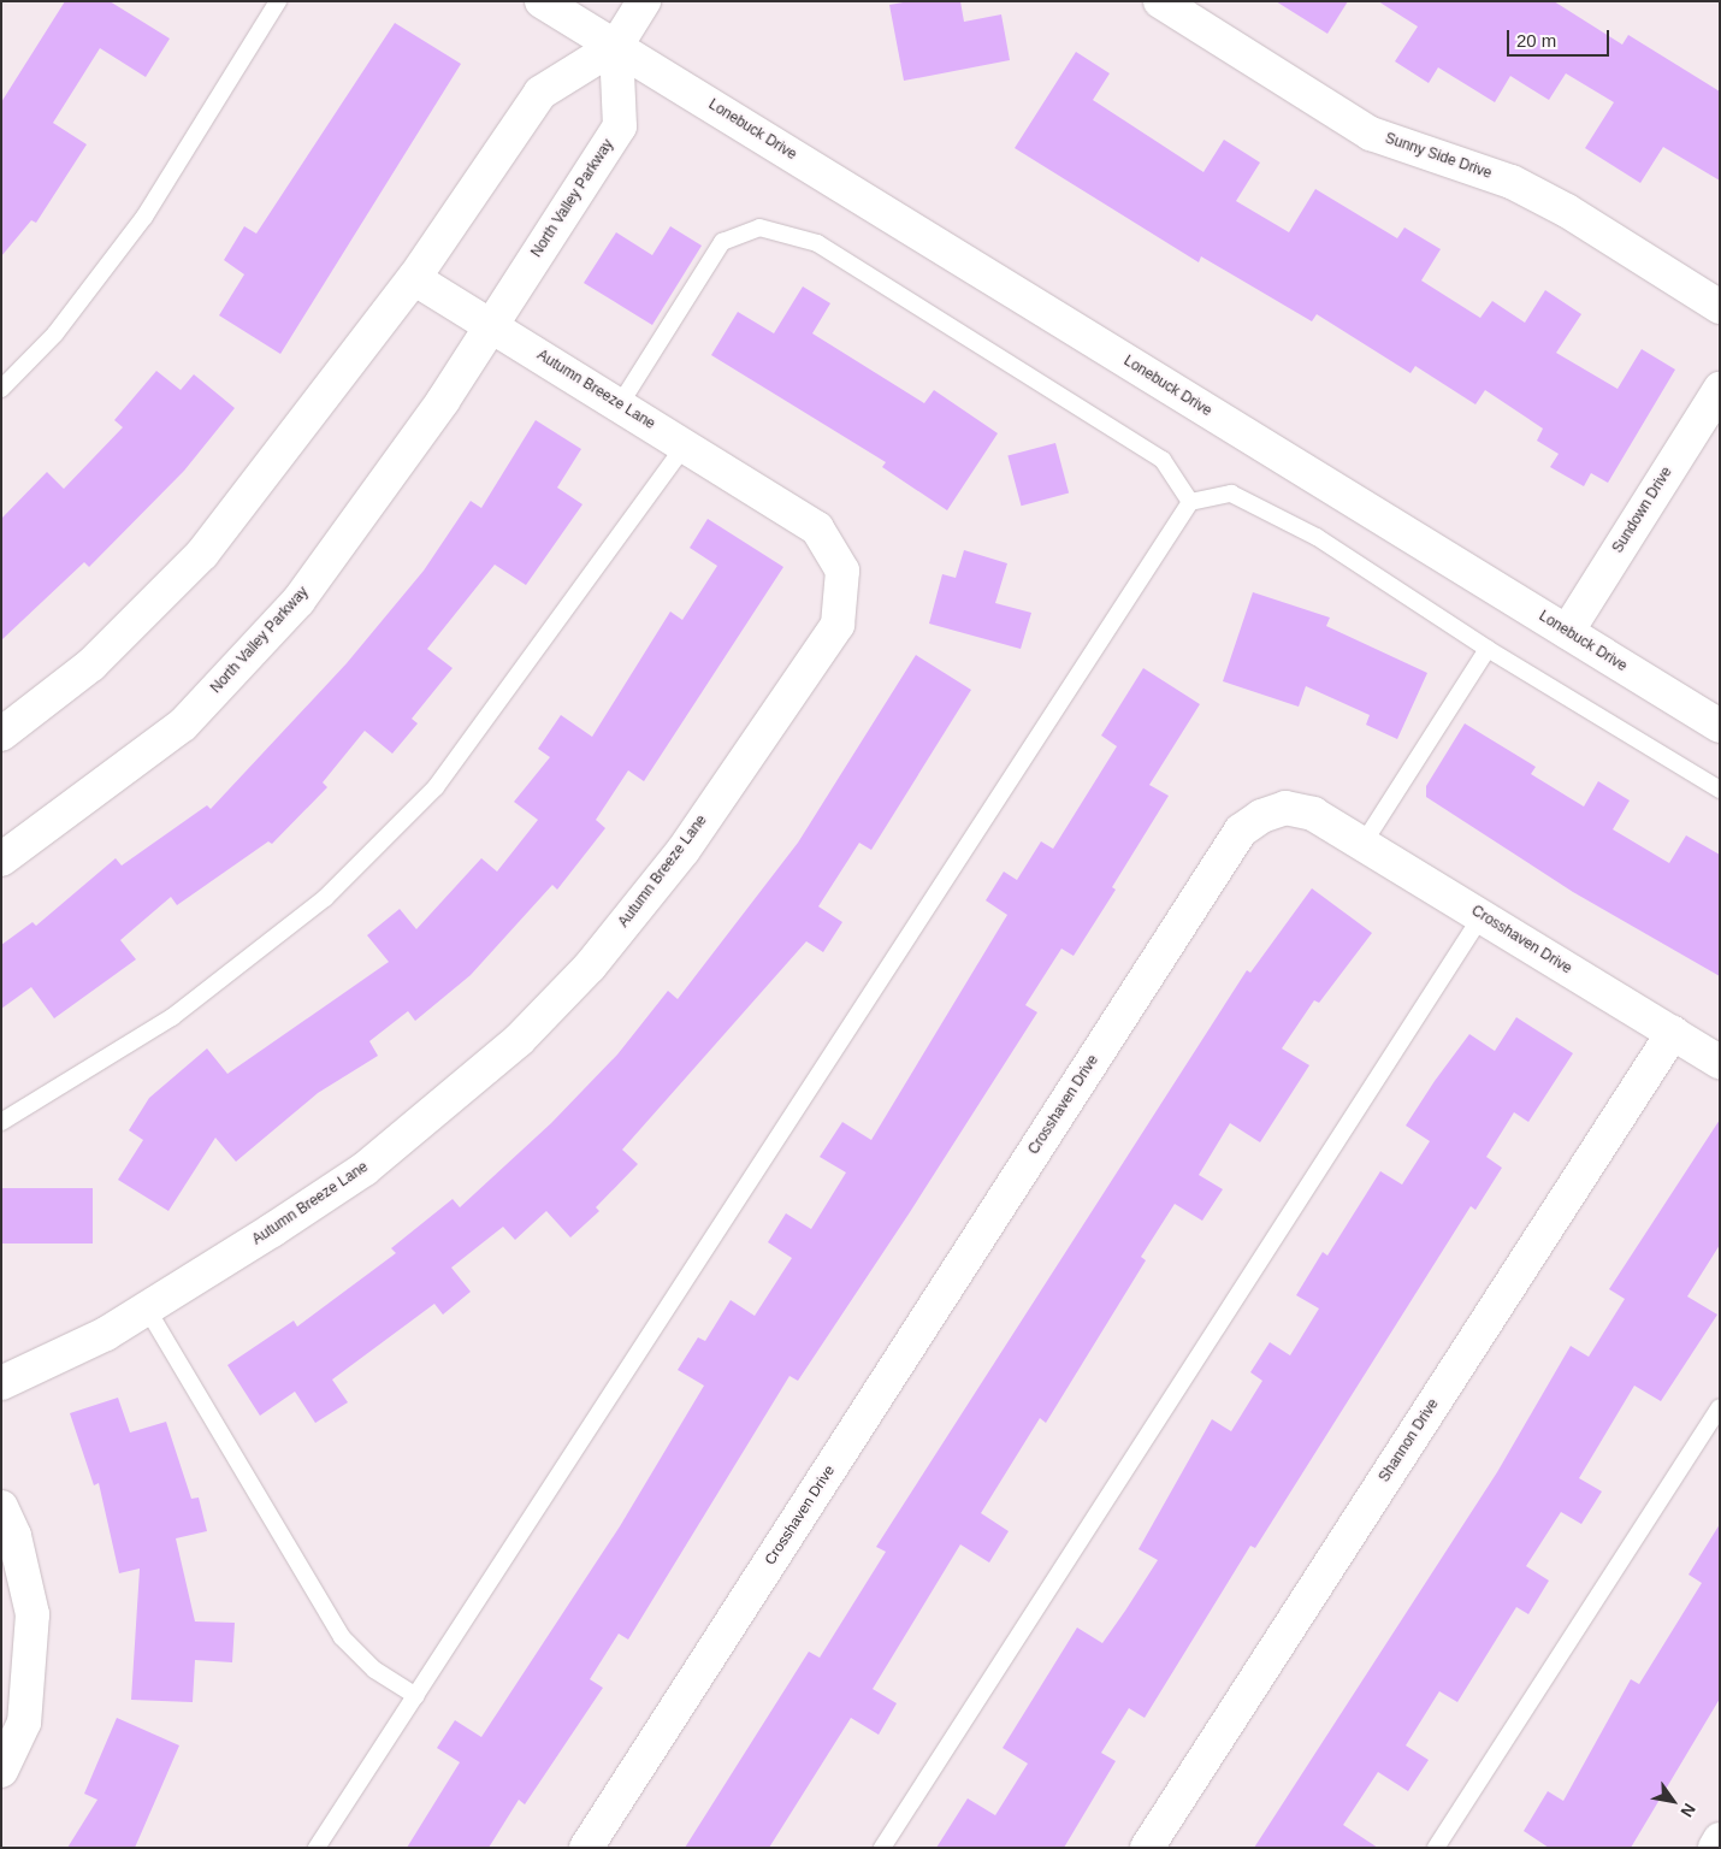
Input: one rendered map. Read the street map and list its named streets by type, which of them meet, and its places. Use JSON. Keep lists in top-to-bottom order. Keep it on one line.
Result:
{"streets":{"street":["Lonebuck Drive","Sunny Side Drive","North Valley Parkway","Autumn Breeze Lane","Sundown Drive","Crosshaven Drive","Shannon Drive"]},"crossings":[["Lonebuck Drive","North Valley Parkway"],["Lonebuck Drive","Sundown Drive"],["North Valley Parkway","Autumn Breeze Lane"],["Crosshaven Drive","Shannon Drive"]],"scale_bar":"20 m","north":"bottom right"}
